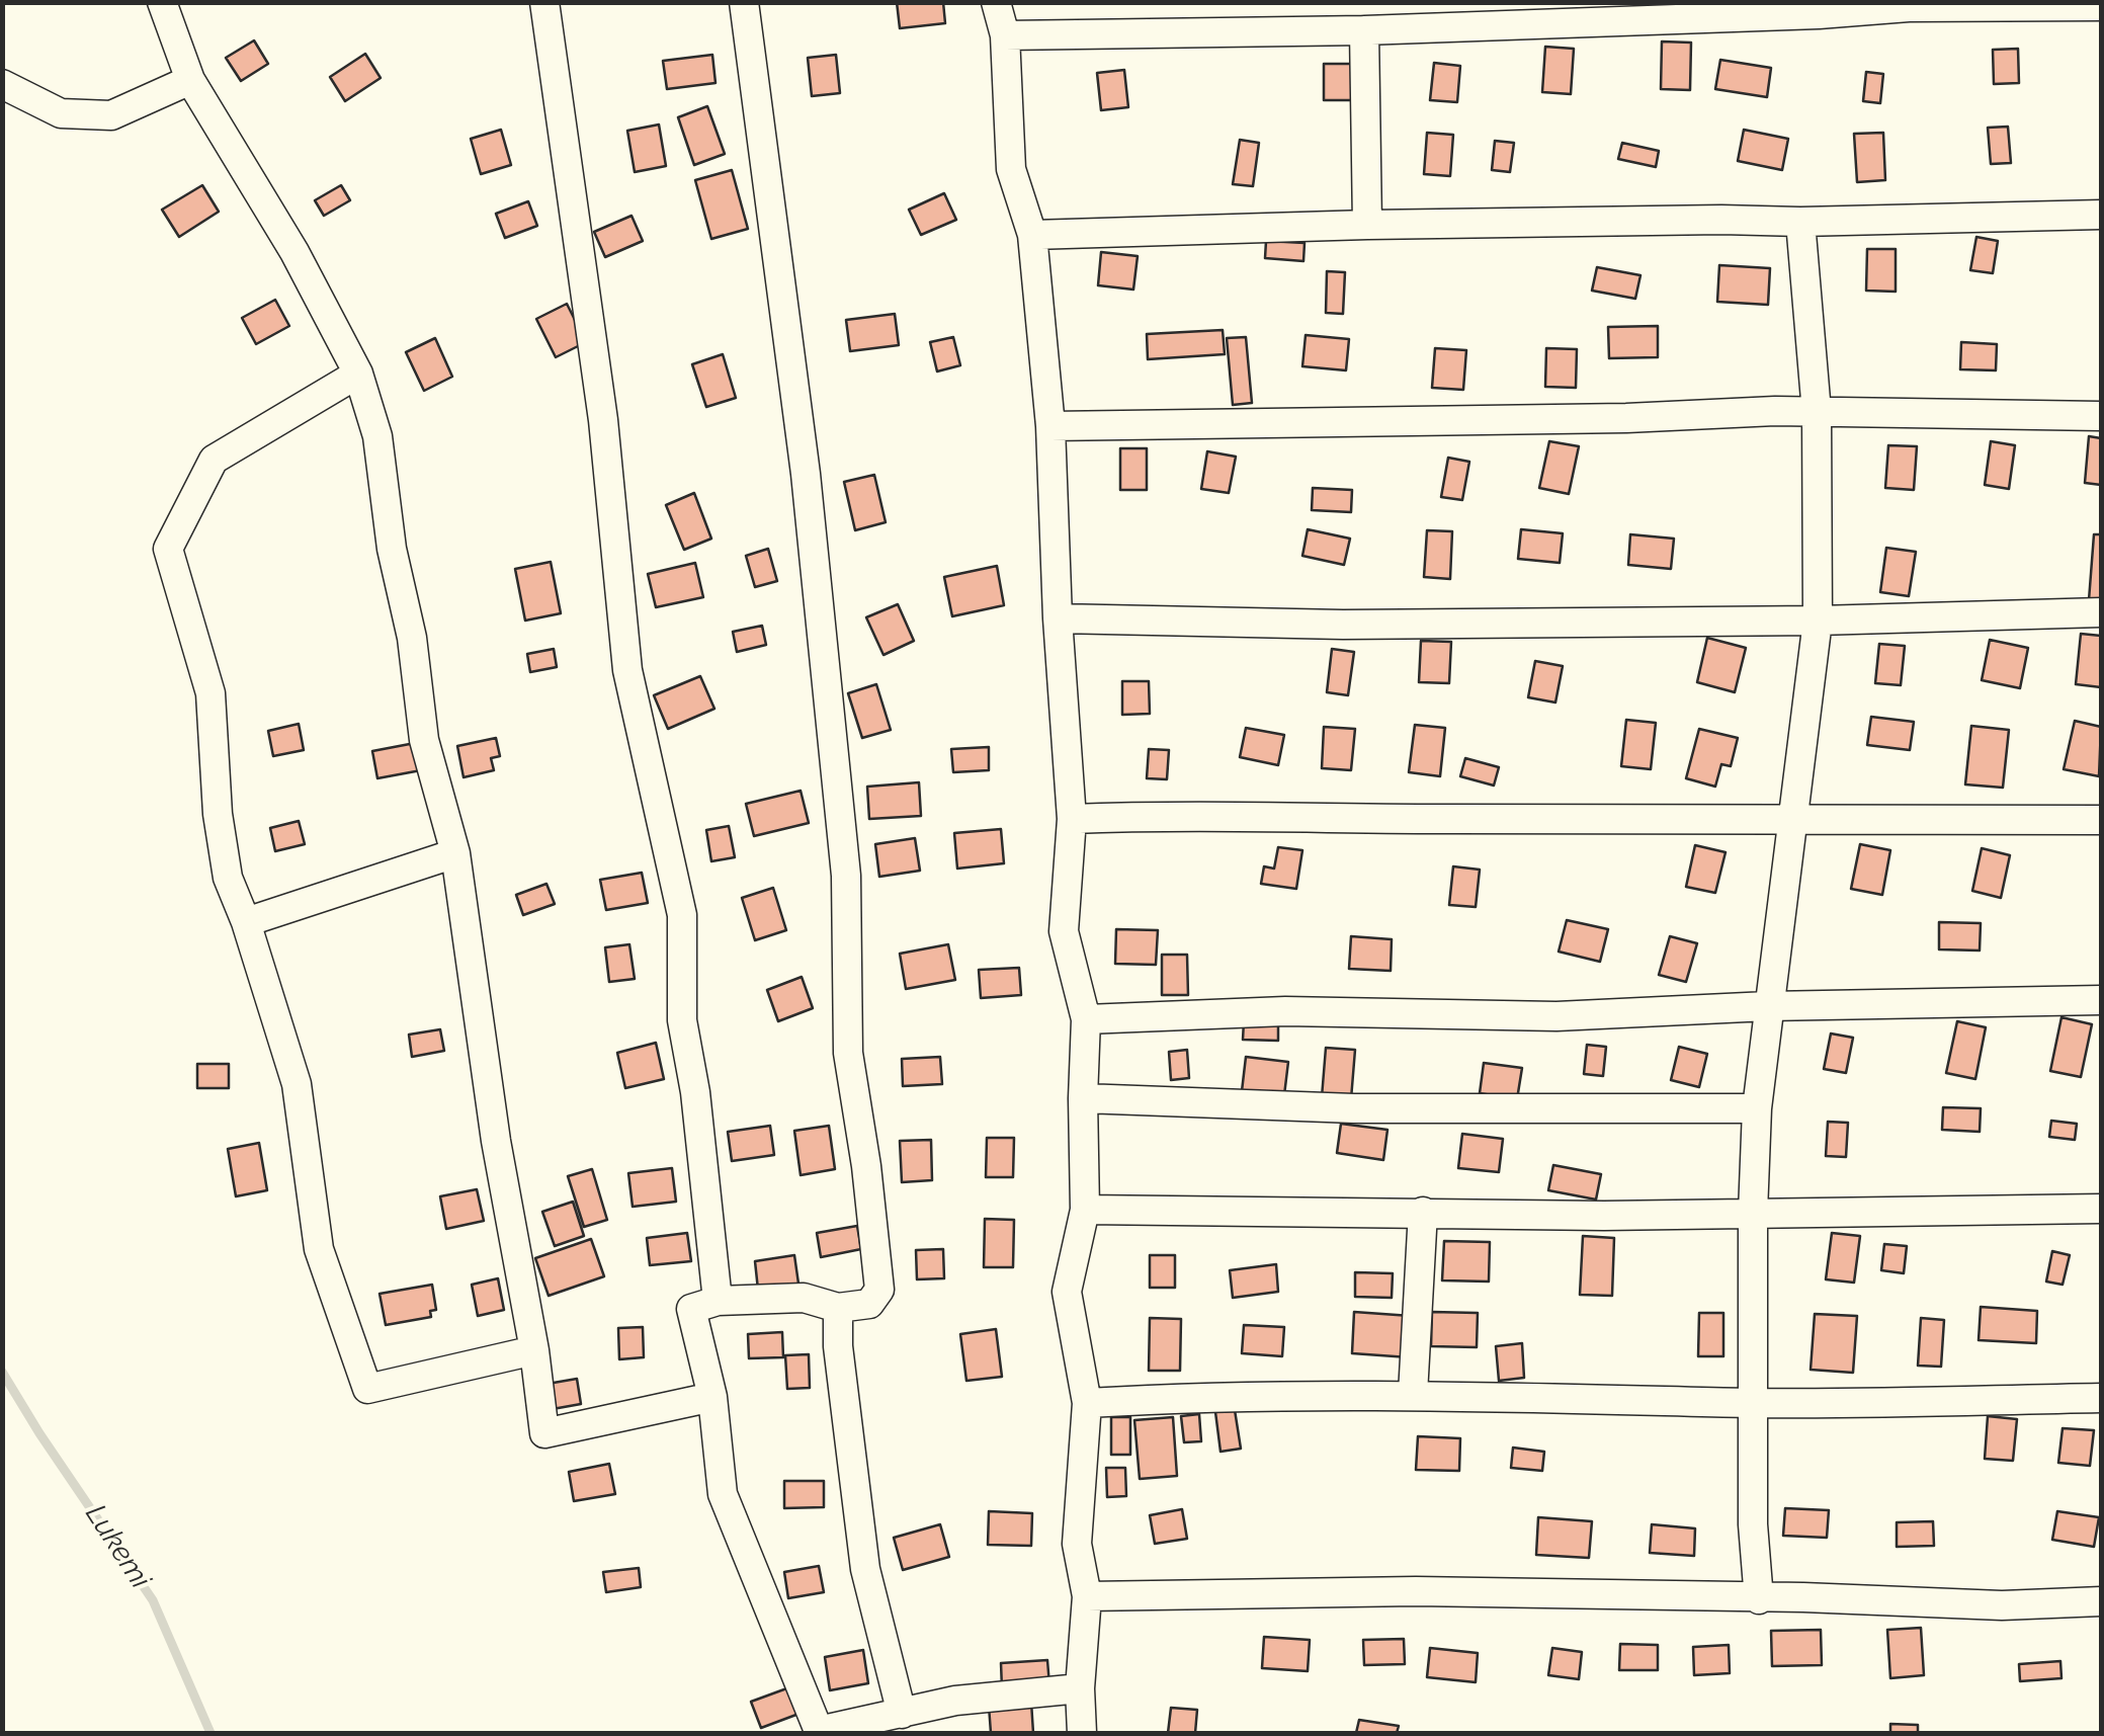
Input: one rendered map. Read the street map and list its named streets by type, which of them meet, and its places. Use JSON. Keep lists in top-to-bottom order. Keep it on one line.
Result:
{"water":["Lukemi"]}
